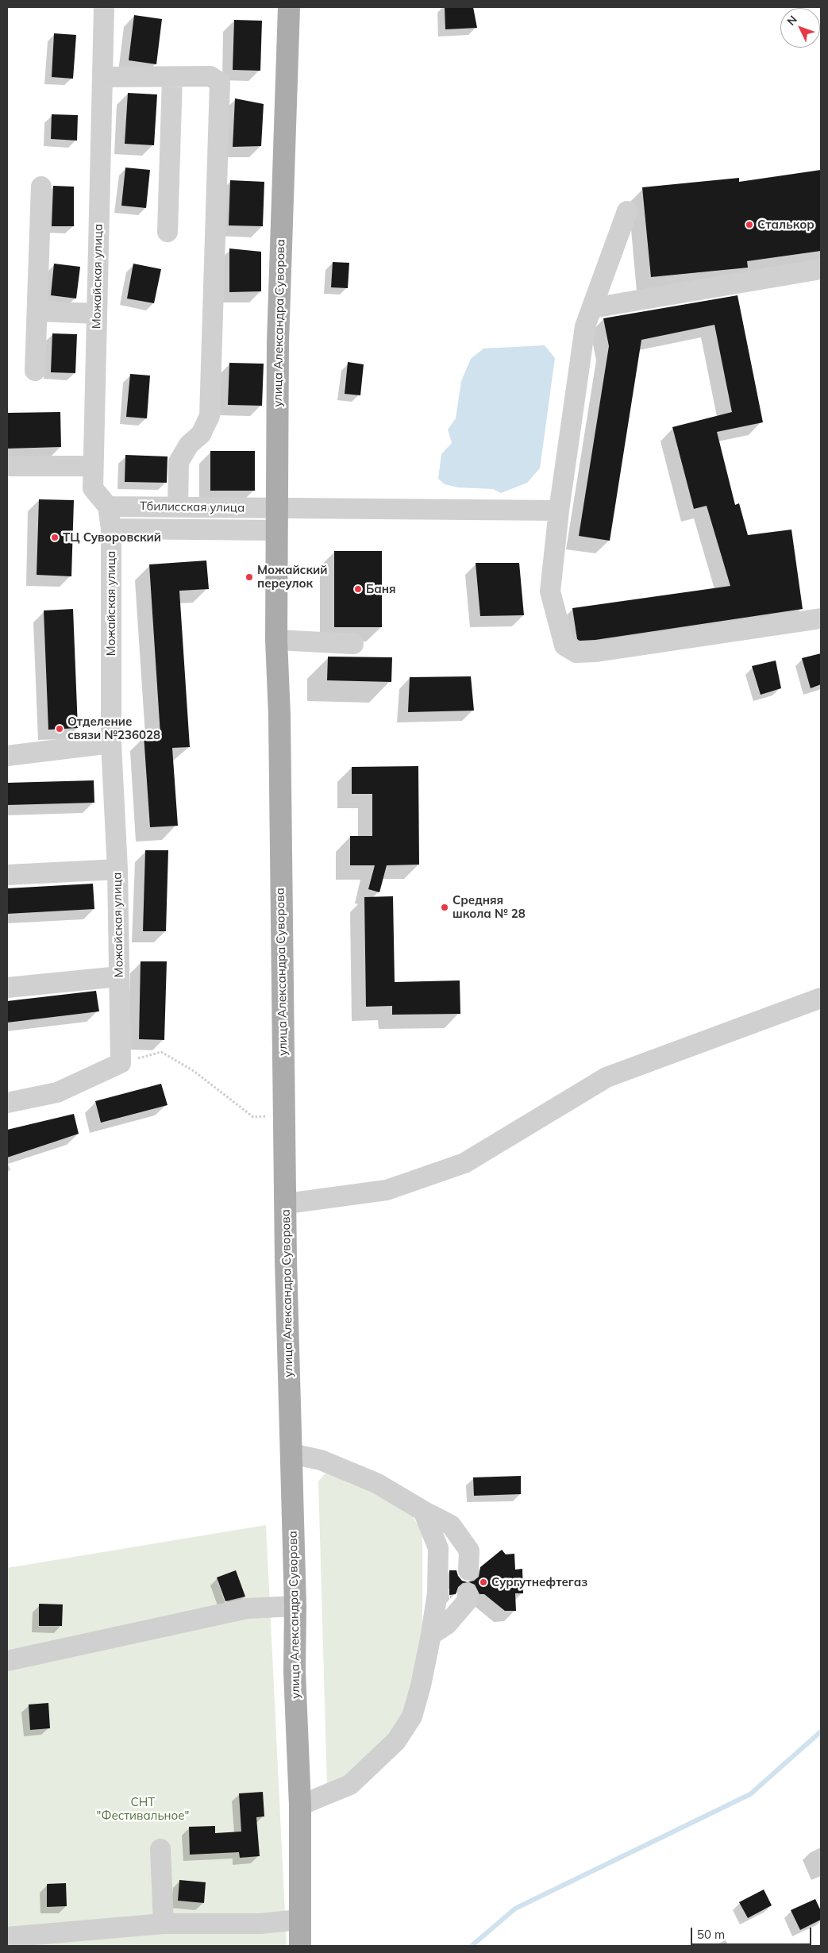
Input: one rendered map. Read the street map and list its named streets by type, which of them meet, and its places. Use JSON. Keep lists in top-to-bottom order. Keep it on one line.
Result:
{"streets":{"main road":["улица Александра Суворова"],"street":["Можайская улица","Тбилисская улица"]},"crossings":[["Можайская улица","Тбилисская улица"],["улица Александра Суворова","Тбилисская улица"]],"parks":["СНТ \"Фестивальное\""],"places":["Сталькор","ТЦ Суворовский","Можайский переулок","Баня","Отделение связи №236028","Средняя школа № 28","Сургутнефтегаз"],"scale_bar":"50 m","north":"top left"}
